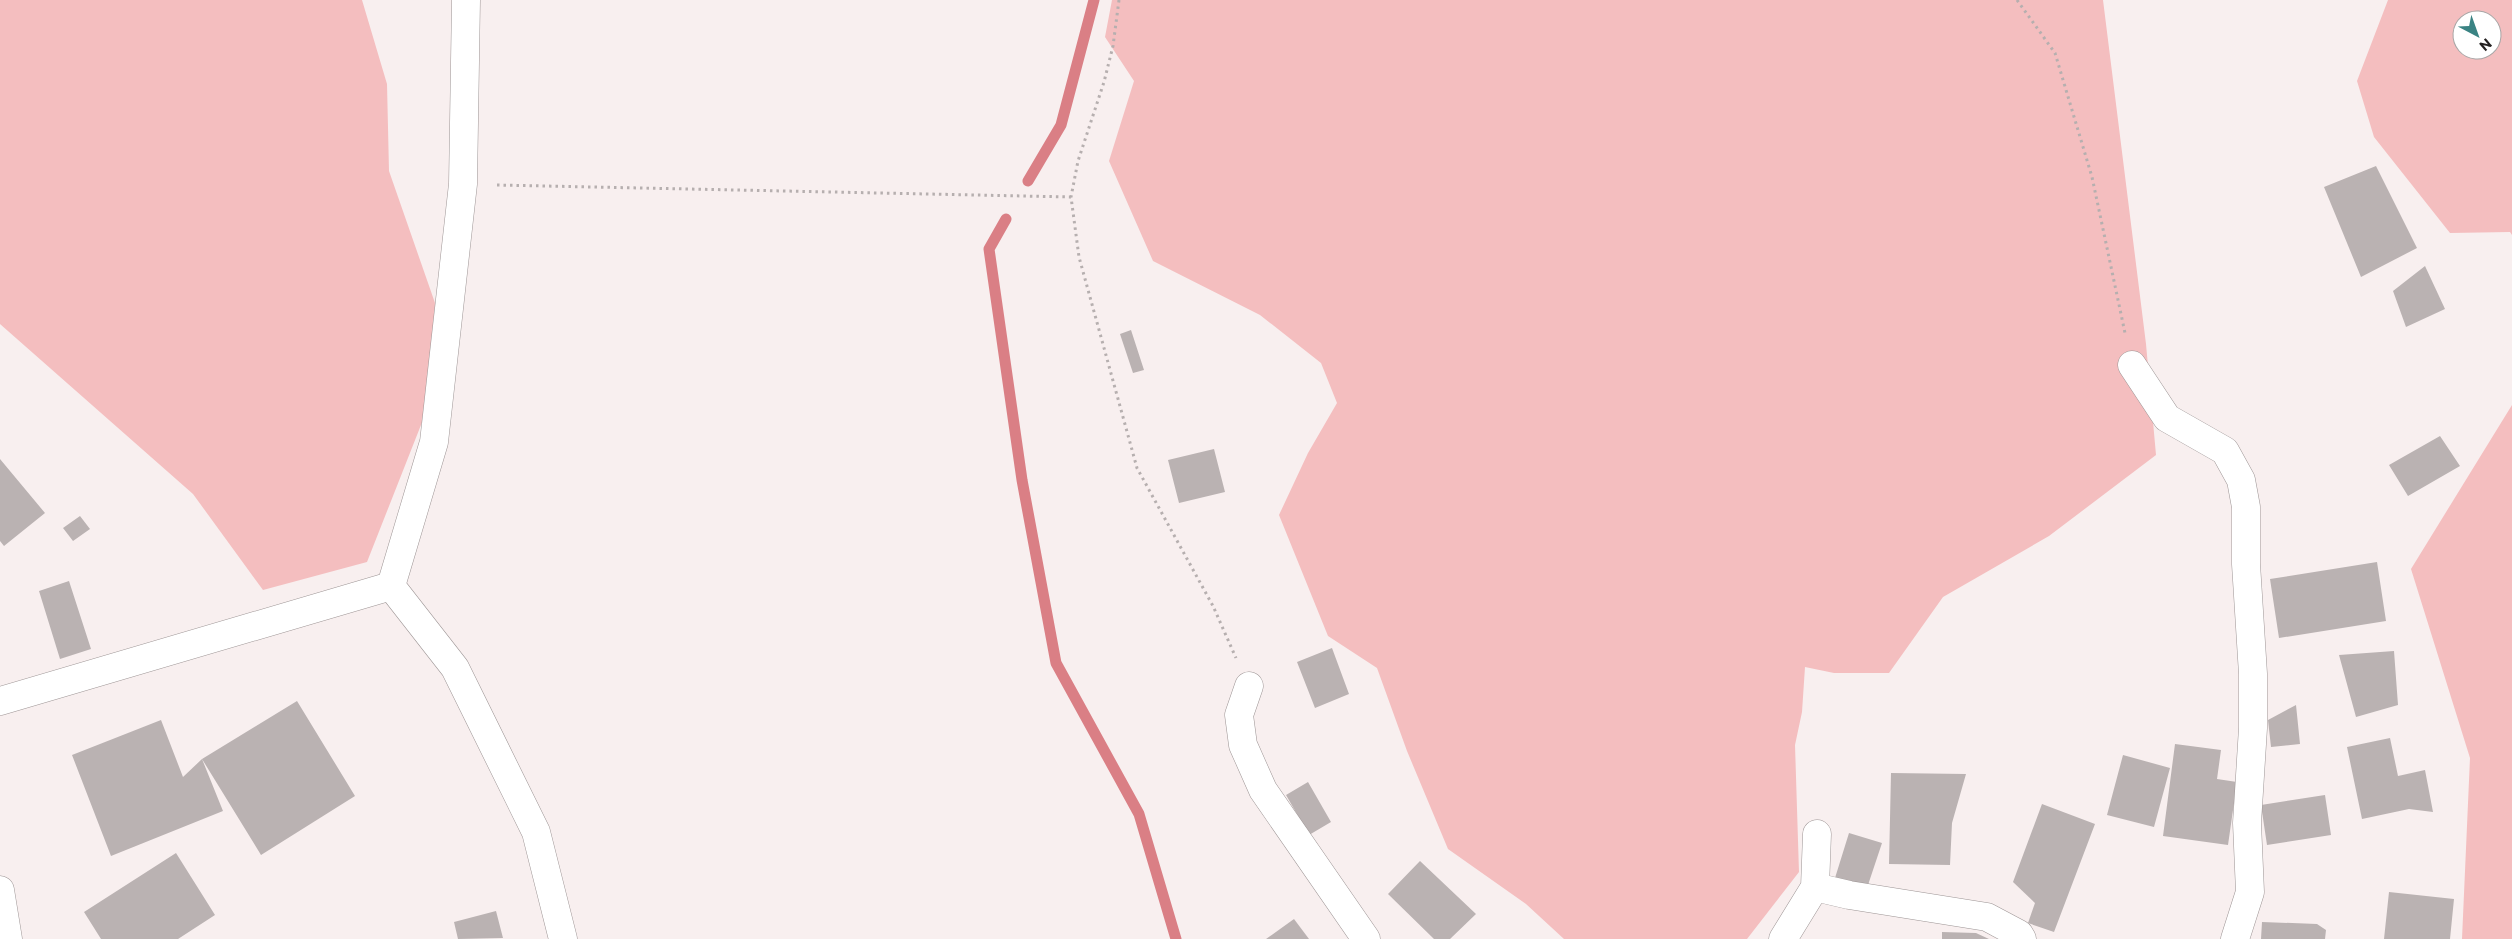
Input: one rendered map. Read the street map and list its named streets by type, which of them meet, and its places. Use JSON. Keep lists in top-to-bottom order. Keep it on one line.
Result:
{"north":"bottom right"}
